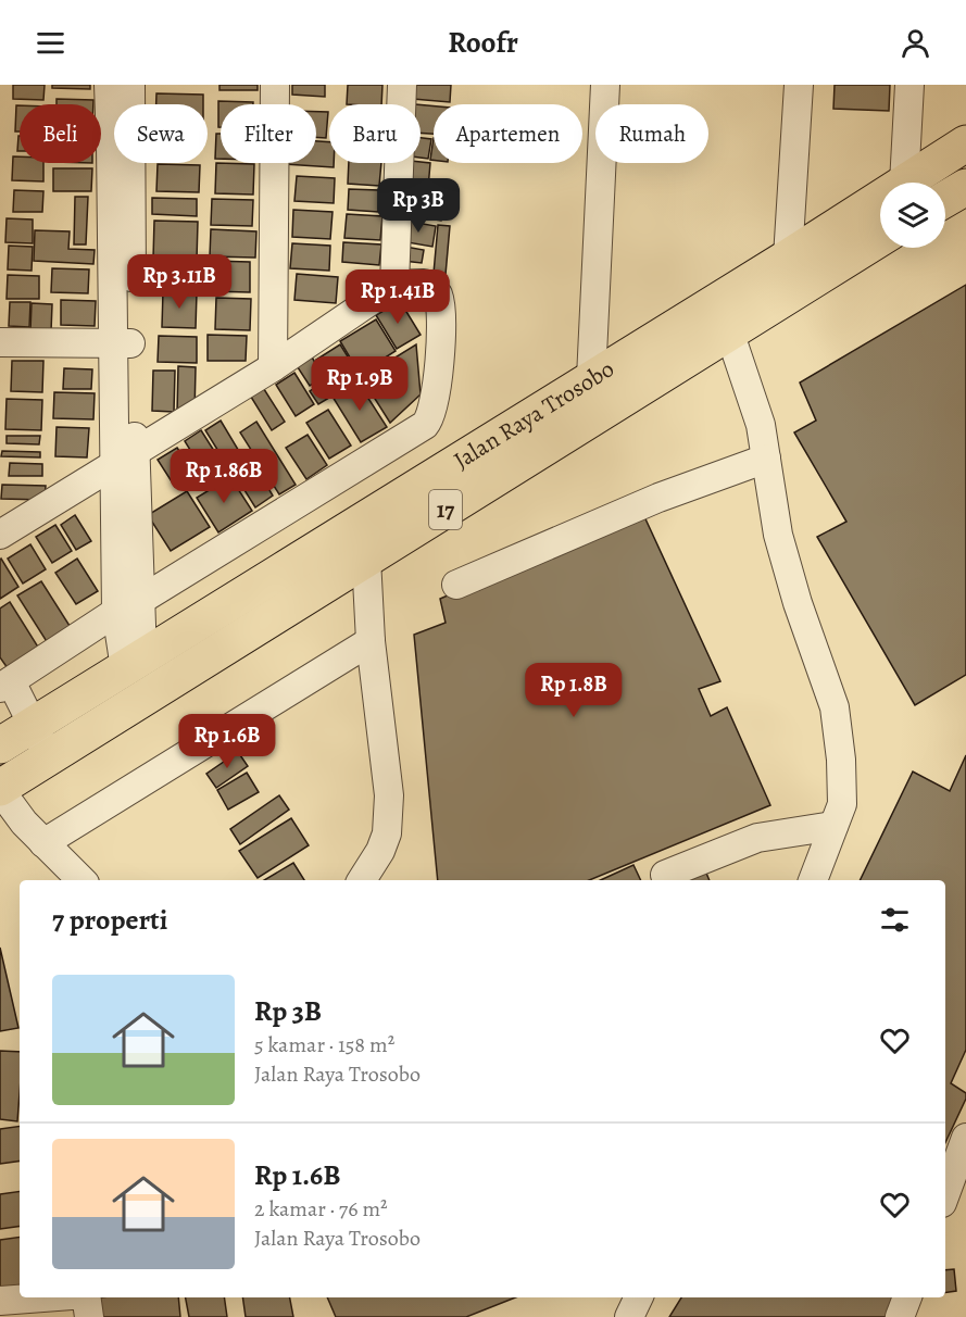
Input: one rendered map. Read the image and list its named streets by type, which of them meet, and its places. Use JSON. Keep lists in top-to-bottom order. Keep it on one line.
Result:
{"streets":{"highway":["Jalan Raya Trosobo","17"]},"page":{"header":"Roofr","chip":["Beli","Sewa","Filter","Baru","Apartemen","Rumah"],"price":["Rp 3B","Rp 3.11B","Rp 1.41B","Rp 1.9B","Rp 1.86B","Rp 1.8B","Rp 1.6B"],"heading":"7 properti","list":[{"name":"Rp 3B","note":"5 kamar · 158 m² · Jalan Raya Trosobo"},{"name":"Rp 1.6B","note":"2 kamar · 76 m² · Jalan Raya Trosobo"}]}}
